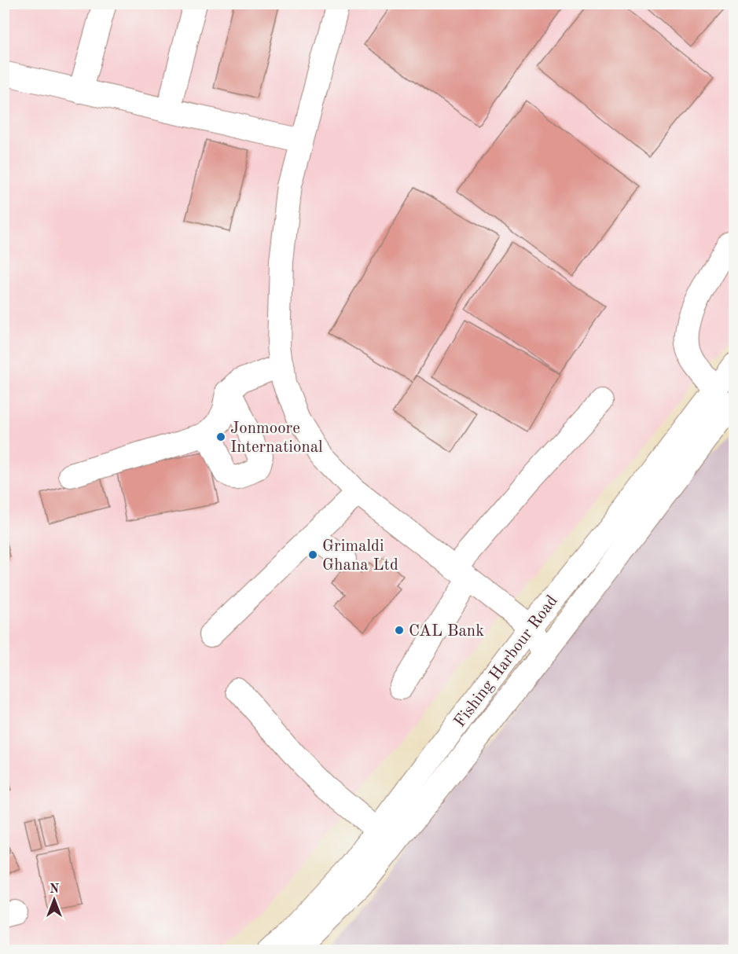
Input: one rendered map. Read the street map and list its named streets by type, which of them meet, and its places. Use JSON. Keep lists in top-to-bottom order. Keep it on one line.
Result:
{"streets":{"street":["Fishing Harbour Road"]},"places":["Jonmoore International","Grimaldi Ghana Ltd","CAL Bank"],"north":"top"}
